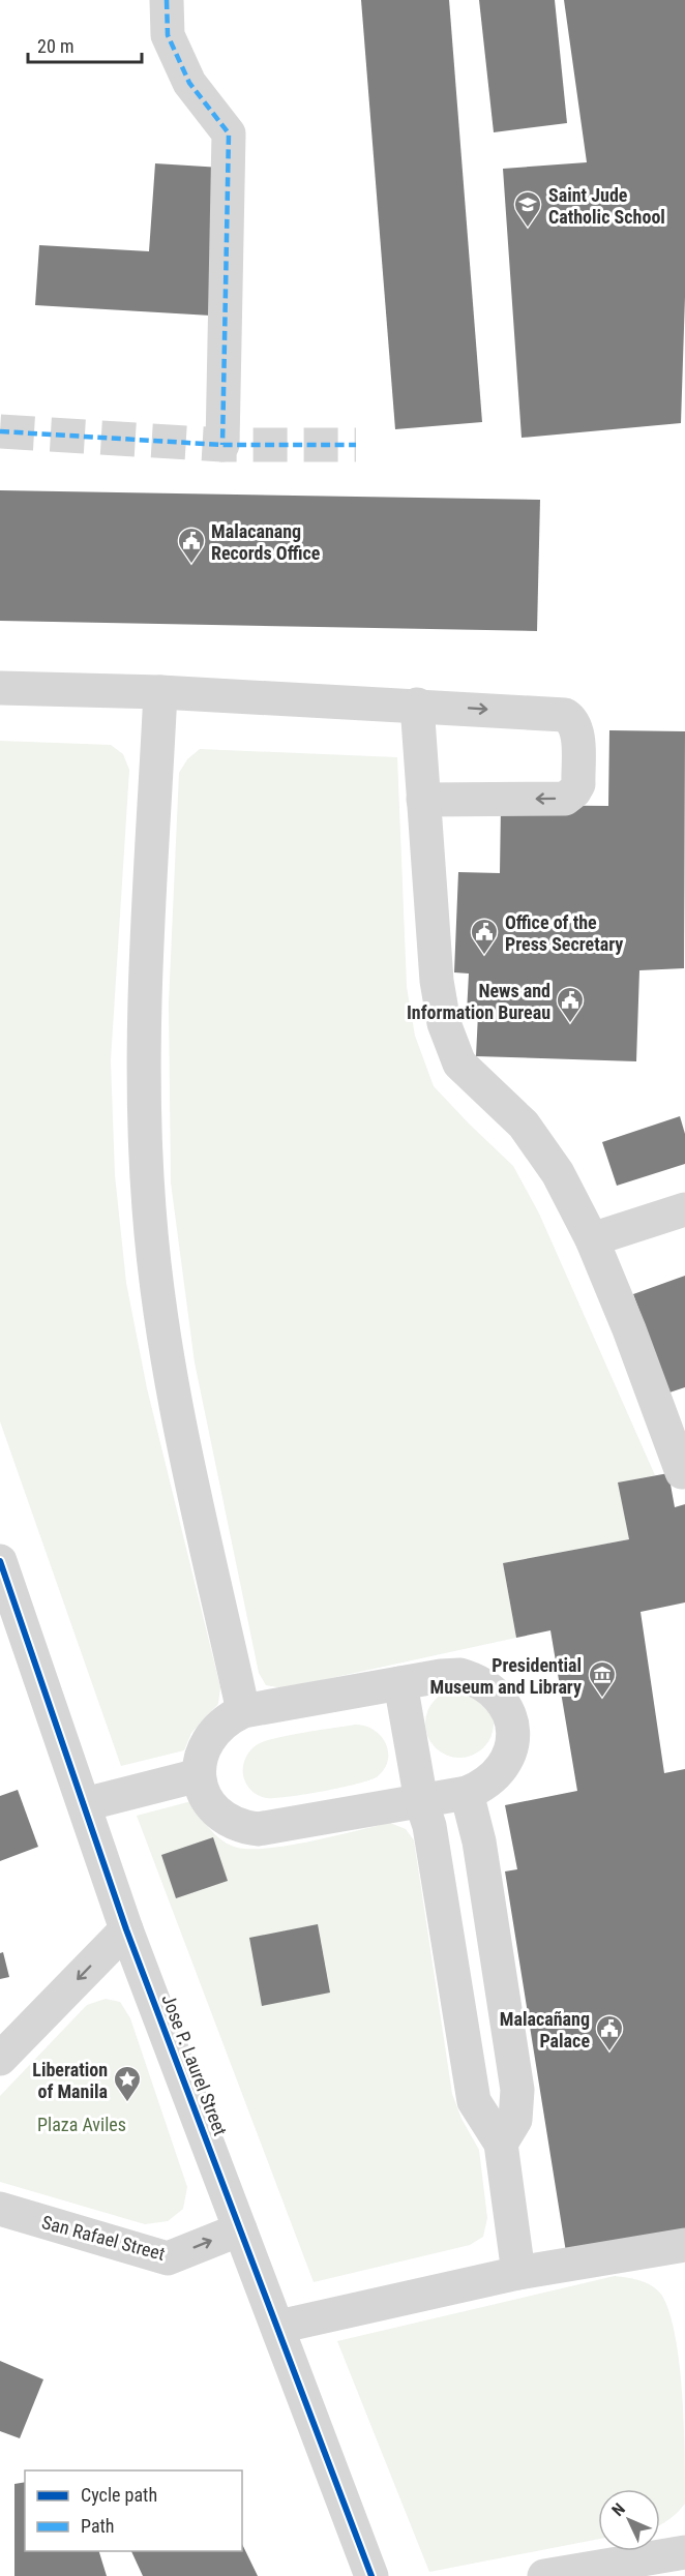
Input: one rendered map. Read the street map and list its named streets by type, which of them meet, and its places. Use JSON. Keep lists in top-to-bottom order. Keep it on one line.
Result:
{"streets":{"street":["Jose P. Laurel Street","San Rafael Street"]},"crossings":[["Jose P. Laurel Street","San Rafael Street"]],"one_way":["San Rafael Street"],"parks":["Plaza Aviles"],"places":{"school or university":["Saint Jude Catholic School"],"public building":["Malacanang Records Office","Office of the Press Secretary","News and Information Bureau","Malacañang Palace"],"museum":["Presidential Museum and Library"],"place":["Liberation of Manila"]},"legend":["Cycle path","Path"],"scale_bar":"20 m","north":"top left"}
